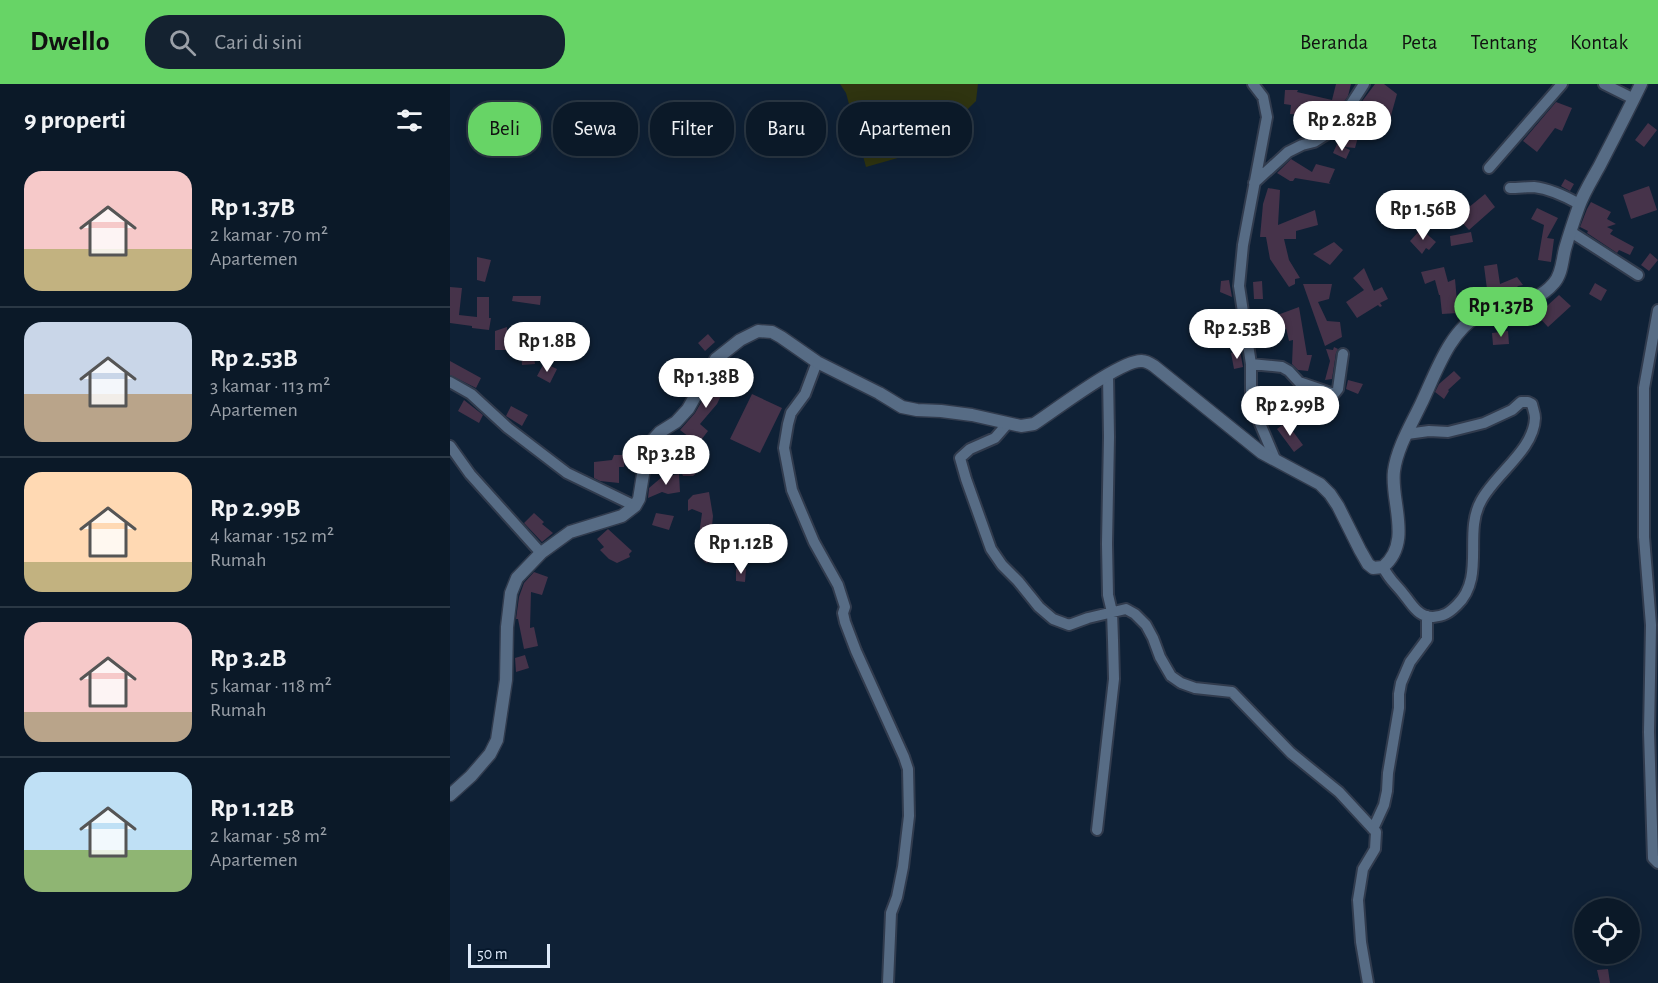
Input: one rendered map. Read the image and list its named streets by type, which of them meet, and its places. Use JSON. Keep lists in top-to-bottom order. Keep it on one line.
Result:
{"scale_bar":"50 m","page":{"header":"Dwello","search":"Cari di sini","nav":["Beranda","Peta","Tentang","Kontak"],"heading":"9 properti","price":["Rp 2.82B","Rp 1.56B","Rp 1.37B","Rp 2.53B","Rp 1.8B","Rp 1.38B","Rp 2.99B","Rp 3.2B","Rp 1.12B"],"chip":["Beli","Sewa","Filter","Baru","Apartemen"],"list":[{"name":"Rp 1.37B","note":"2 kamar · 70 m² · Apartemen"},{"name":"Rp 2.53B","note":"3 kamar · 113 m² · Apartemen"},{"name":"Rp 2.99B","note":"4 kamar · 152 m² · Rumah"},{"name":"Rp 3.2B","note":"5 kamar · 118 m² · Rumah"},{"name":"Rp 1.12B","note":"2 kamar · 58 m² · Apartemen"}],"scale":"50 m"}}
